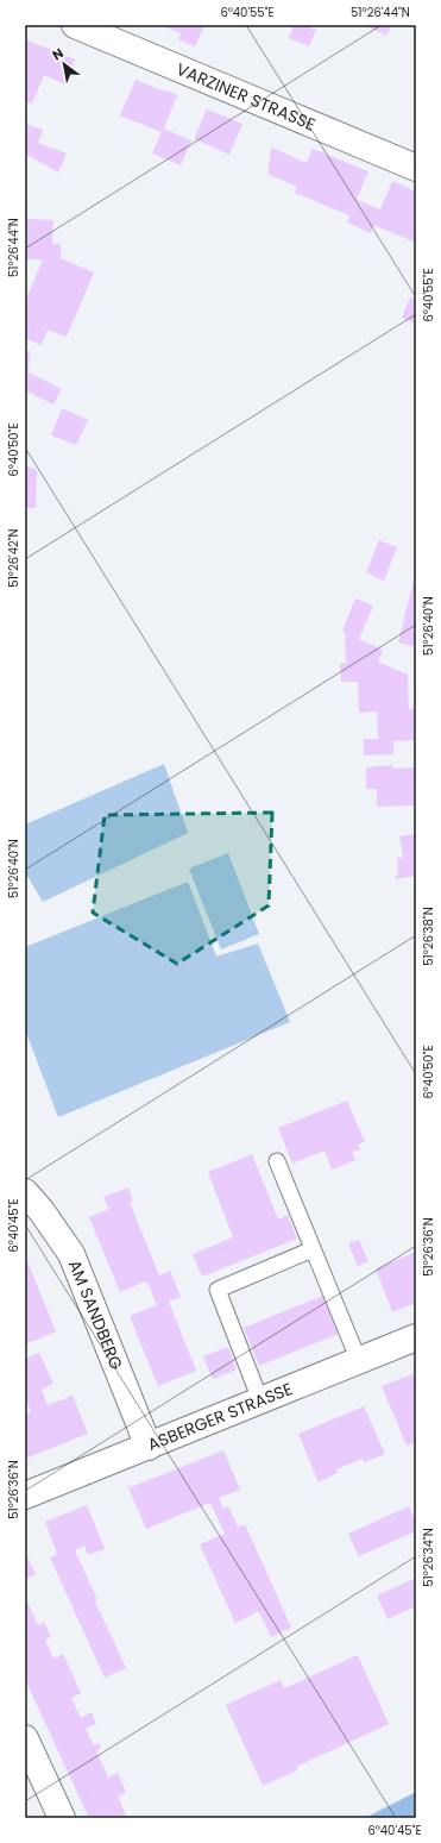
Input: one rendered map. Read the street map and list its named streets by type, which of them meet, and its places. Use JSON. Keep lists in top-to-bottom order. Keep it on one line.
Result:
{"streets":{"street":["VARZINER STRASSE","AM SANDBERG","ASBERGER STRASSE"]},"crossings":[["AM SANDBERG","ASBERGER STRASSE"]],"north":"top left","coordinates":["6°40'55\"E","51°26'44\"N","6°40'50\"E","51°26'42\"N","51°26'40\"N","51°26'38\"N","6°40'45\"E","51°26'36\"N","51°26'34\"N"]}
